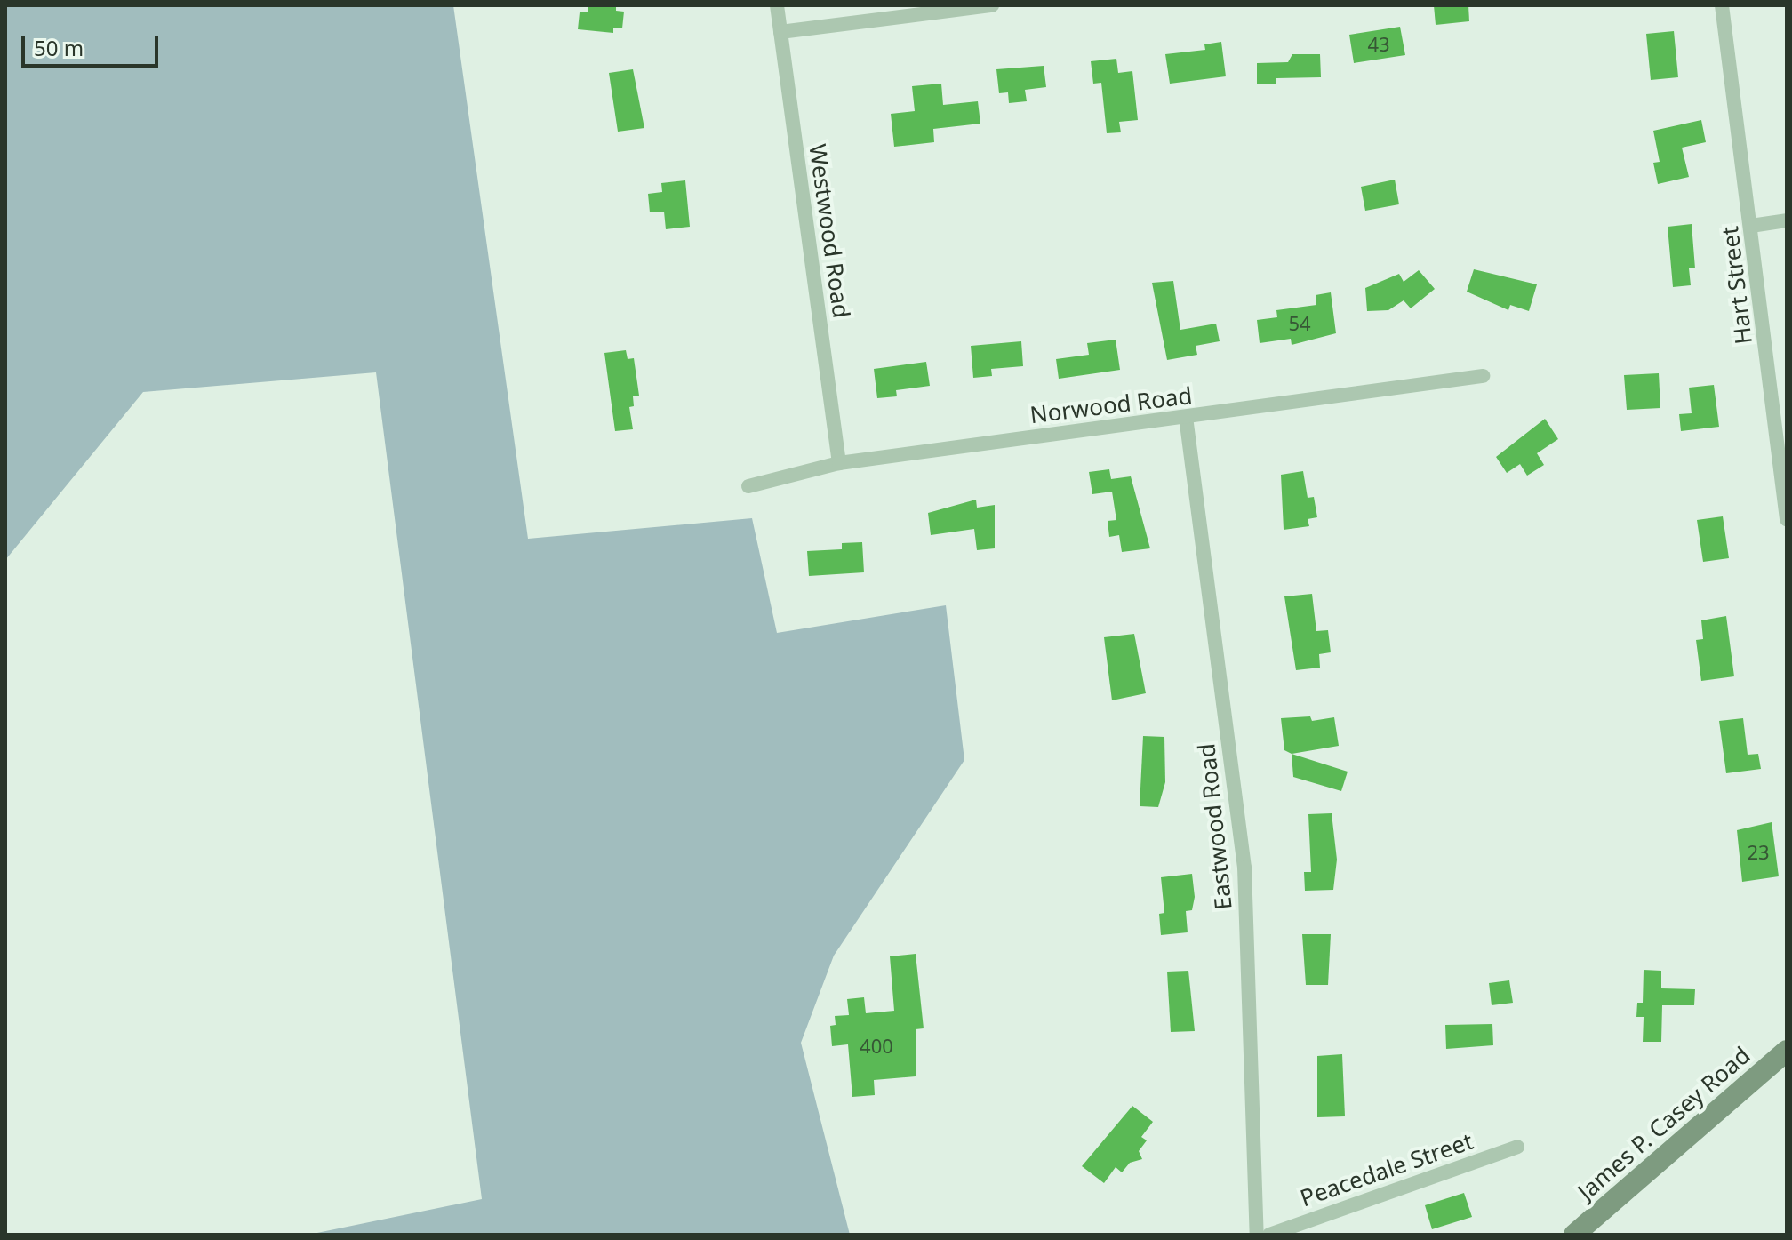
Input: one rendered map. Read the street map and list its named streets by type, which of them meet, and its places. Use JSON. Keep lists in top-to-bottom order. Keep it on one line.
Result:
{"streets":{"main road":["James P. Casey Road"],"street":["Westwood Road","Hart Street","Norwood Road","Eastwood Road","Peacedale Street"]},"crossings":[["Westwood Road","Norwood Road"],["Norwood Road","Eastwood Road"]],"house_numbers":["43","54","23","400"],"scale_bar":"50 m"}
